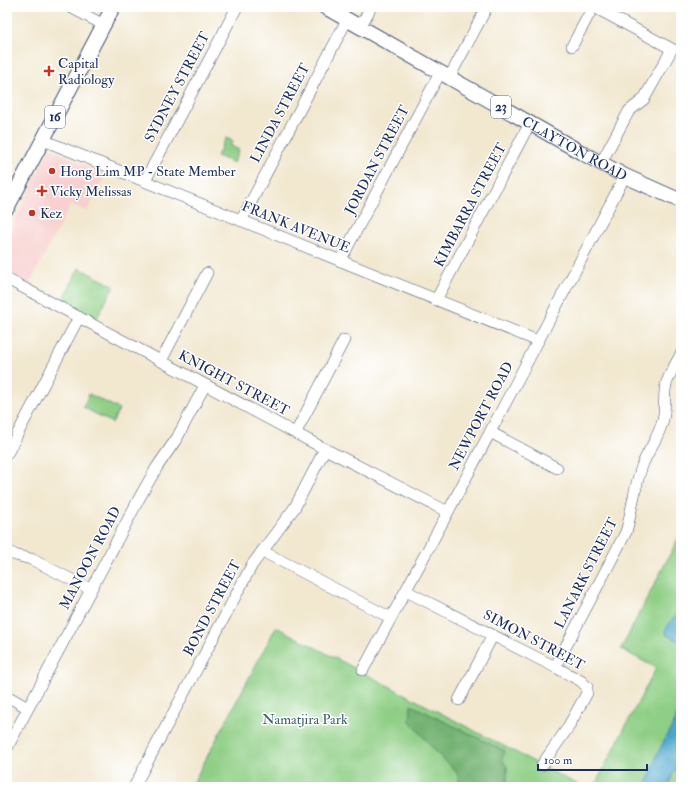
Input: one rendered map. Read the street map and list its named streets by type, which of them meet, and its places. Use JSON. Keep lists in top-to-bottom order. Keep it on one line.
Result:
{"streets":{"main road":["23","16","CLAYTON ROAD"],"street":["SYDNEY STREET","LINDA STREET","JORDAN STREET","KIMBARRA STREET","FRANK AVENUE","KNIGHT STREET","NEWPORT ROAD","MANOON ROAD","LANARK STREET","BOND STREET","SIMON STREET"]},"crossings":[["SYDNEY STREET","FRANK AVENUE"],["LINDA STREET","CLAYTON ROAD"],["LINDA STREET","FRANK AVENUE"],["16","FRANK AVENUE"],["CLAYTON ROAD","JORDAN STREET"],["CLAYTON ROAD","KIMBARRA STREET"],["CLAYTON ROAD","NEWPORT ROAD"],["JORDAN STREET","FRANK AVENUE"],["KIMBARRA STREET","FRANK AVENUE"],["FRANK AVENUE","NEWPORT ROAD"],["KNIGHT STREET","NEWPORT ROAD"],["KNIGHT STREET","MANOON ROAD"],["KNIGHT STREET","BOND STREET"],["NEWPORT ROAD","SIMON STREET"],["LANARK STREET","SIMON STREET"]],"parks":["Namatjira Park"],"places":{"health":["Capital Radiology","Vicky Melissas"],"other":["Hong Lim MP - State Member","Kez"]},"scale_bar":"100 m"}
